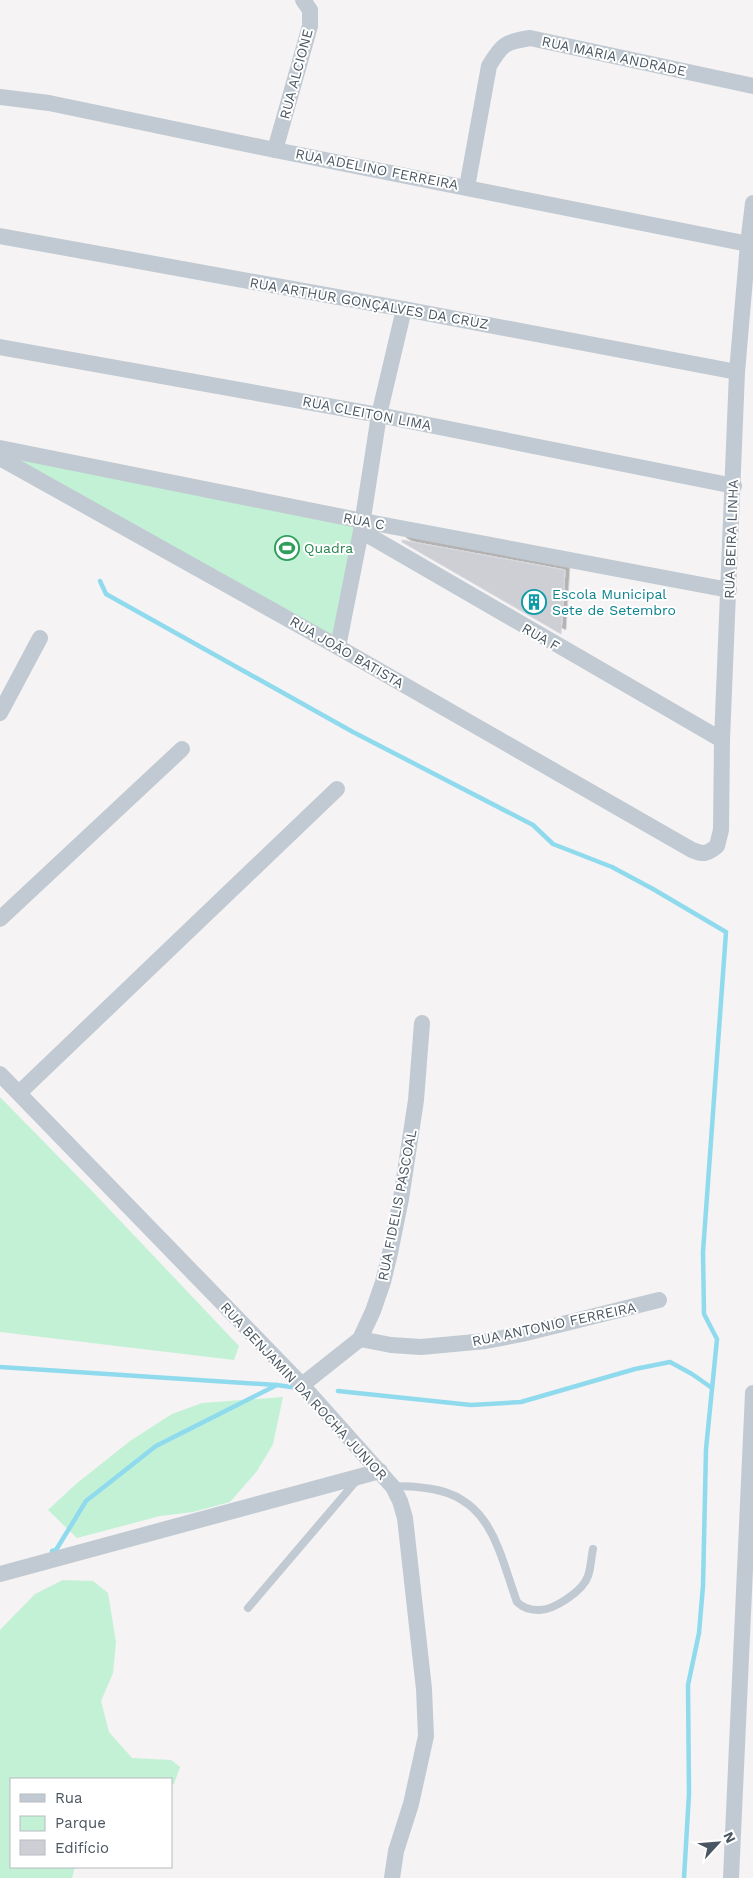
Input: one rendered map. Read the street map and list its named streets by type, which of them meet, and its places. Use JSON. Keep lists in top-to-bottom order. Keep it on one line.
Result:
{"streets":{"street":["RUA MARIA ANDRADE","RUA ALCIONE","RUA ADELINO FERREIRA","RUA ARTHUR GONÇALVES DA CRUZ","RUA CLEITON LIMA","RUA C","RUA BEIRA LINHA","RUA F","RUA JOĀO BATISTA","RUA FIDELIS PASCOAL","RUA ANTONIO FERREIRA","RUA BENJAMIN DA ROCHA JUNIOR"]},"crossings":[["RUA MARIA ANDRADE","RUA ADELINO FERREIRA"],["RUA ALCIONE","RUA ADELINO FERREIRA"],["RUA ADELINO FERREIRA","RUA BEIRA LINHA"],["RUA ARTHUR GONÇALVES DA CRUZ","RUA BEIRA LINHA"],["RUA CLEITON LIMA","RUA BEIRA LINHA"],["RUA C","RUA BEIRA LINHA"],["RUA C","RUA F"],["RUA BEIRA LINHA","RUA F"],["RUA BEIRA LINHA","RUA JOĀO BATISTA"],["RUA FIDELIS PASCOAL","RUA ANTONIO FERREIRA"],["RUA FIDELIS PASCOAL","RUA BENJAMIN DA ROCHA JUNIOR"]],"places":{"sports":["Quadra"],"building":["Escola Municipal Sete de Setembro"]},"legend":["Rua","Parque","Edifício"],"north":"top right"}
